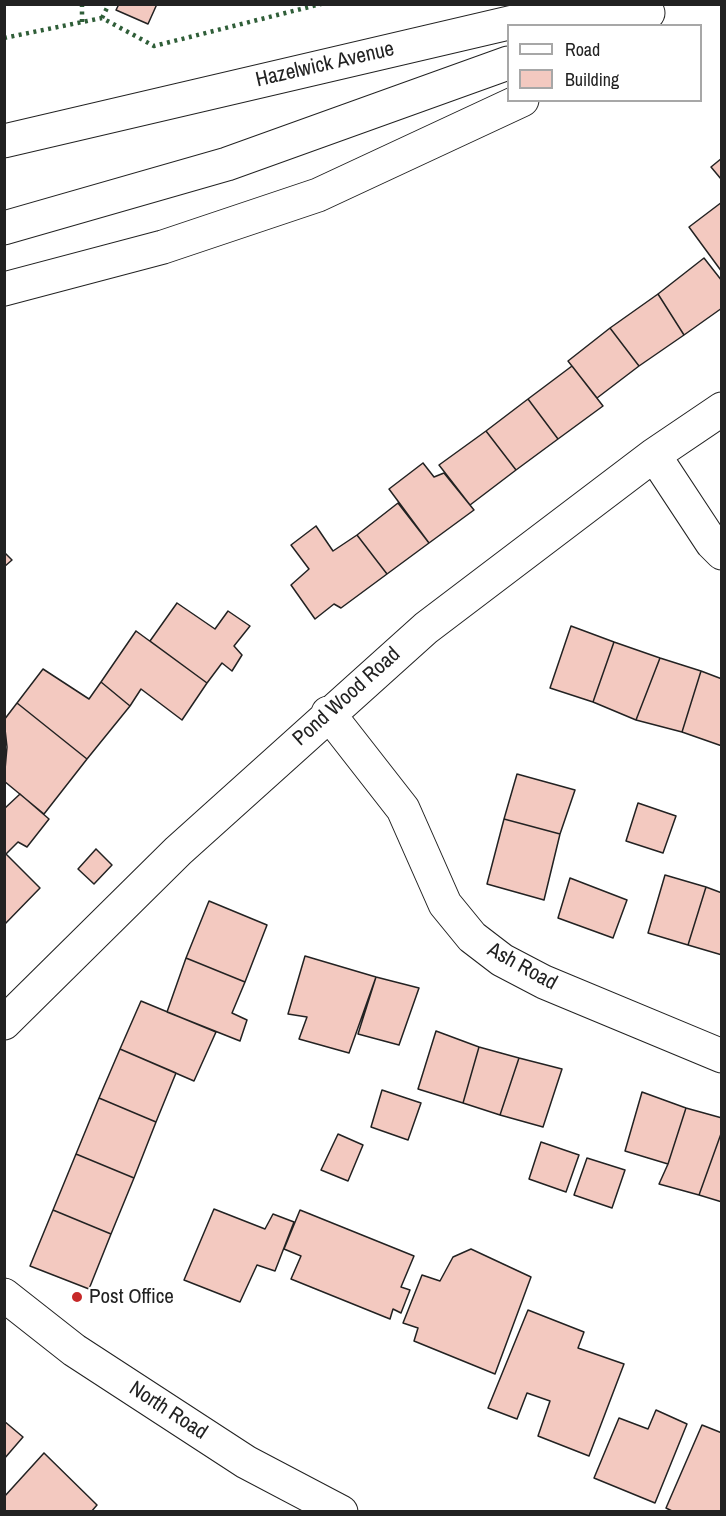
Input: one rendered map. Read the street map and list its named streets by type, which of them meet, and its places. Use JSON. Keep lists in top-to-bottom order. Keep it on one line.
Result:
{"streets":{"street":["Hazelwick Avenue","Pond Wood Road","Ash Road","North Road"]},"crossings":[["Pond Wood Road","Ash Road"]],"places":["Post Office"],"legend":["Road","Building"]}
